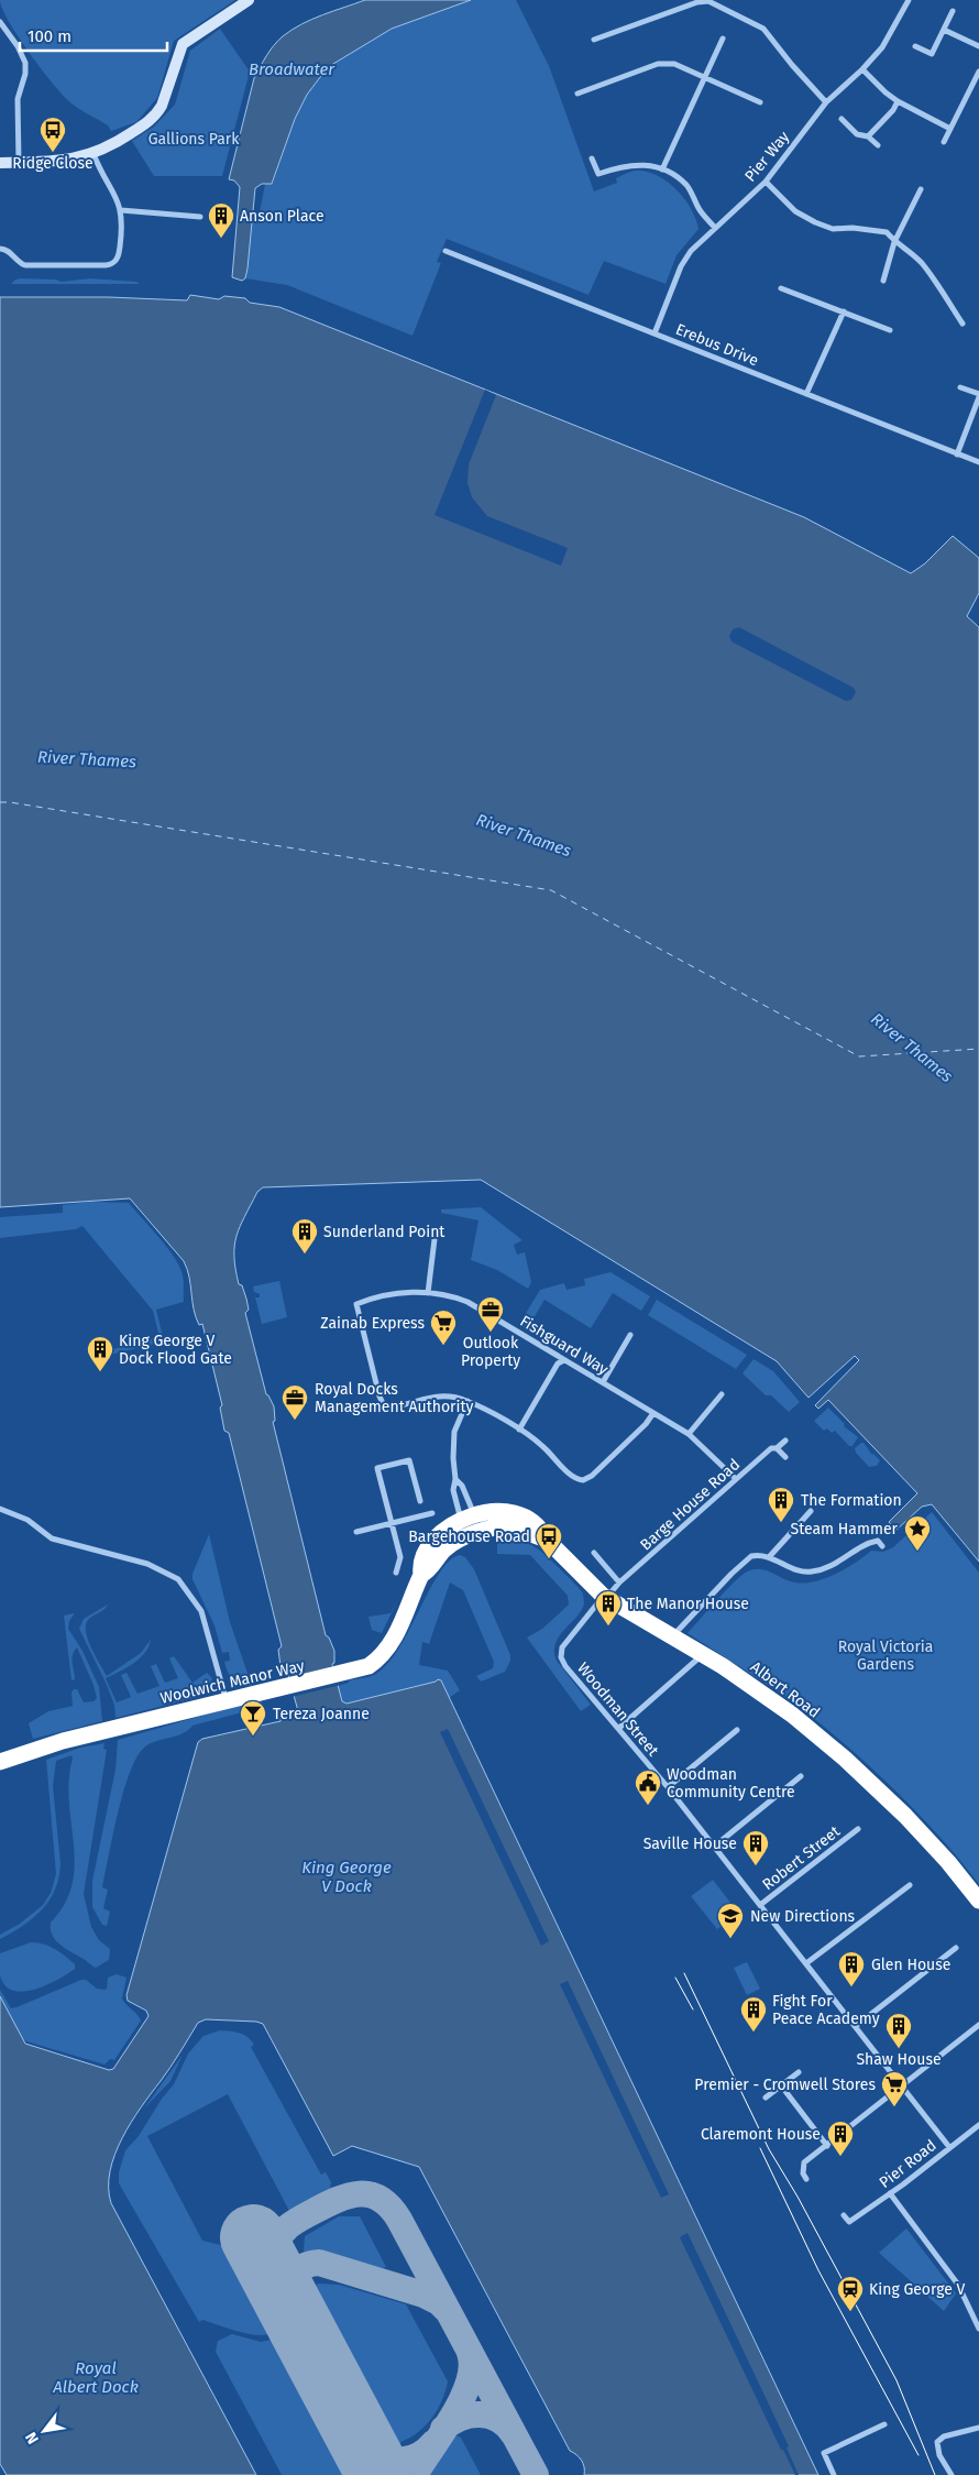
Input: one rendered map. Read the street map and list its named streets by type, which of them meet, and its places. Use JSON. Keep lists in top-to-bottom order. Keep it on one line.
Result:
{"streets":{"highway":["Woolwich Manor Way","Albert Road"],"street":["Pier Way","Erebus Drive","Fishguard Way","Barge House Road","Woodman Street","Robert Street","Pier Road"]},"crossings":[["Pier Way","Erebus Drive"],["Fishguard Way","Barge House Road"],["Barge House Road","Albert Road"],["Barge House Road","Woodman Street"],["Woolwich Manor Way","Albert Road"],["Albert Road","Woodman Street"],["Woodman Street","Robert Street"],["Woodman Street","Pier Road"]],"water":["Broadwater","River Thames","King George V Dock","Royal Albert Dock"],"parks":["Gallions Park","Royal Victoria Gardens"],"places":{"bus stop":["Ridge Close","Bargehouse Road"],"building":["Anson Place","Sunderland Point","King George V Dock Flood Gate","The Formation","The Manor House","Saville House","Glen House","Fight For Peace Academy","Shaw House","Claremont House"],"office":["Outlook Property","Royal Docks Management Authority"],"supermarket":["Zainab Express","Premier - Cromwell Stores"],"place":["Steam Hammer"],"bar":["Tereza Joanne"],"public building":["Woodman Community Centre"],"school or university":["New Directions"],"station":["King George V"]},"scale_bar":"100 m","north":"bottom left"}
